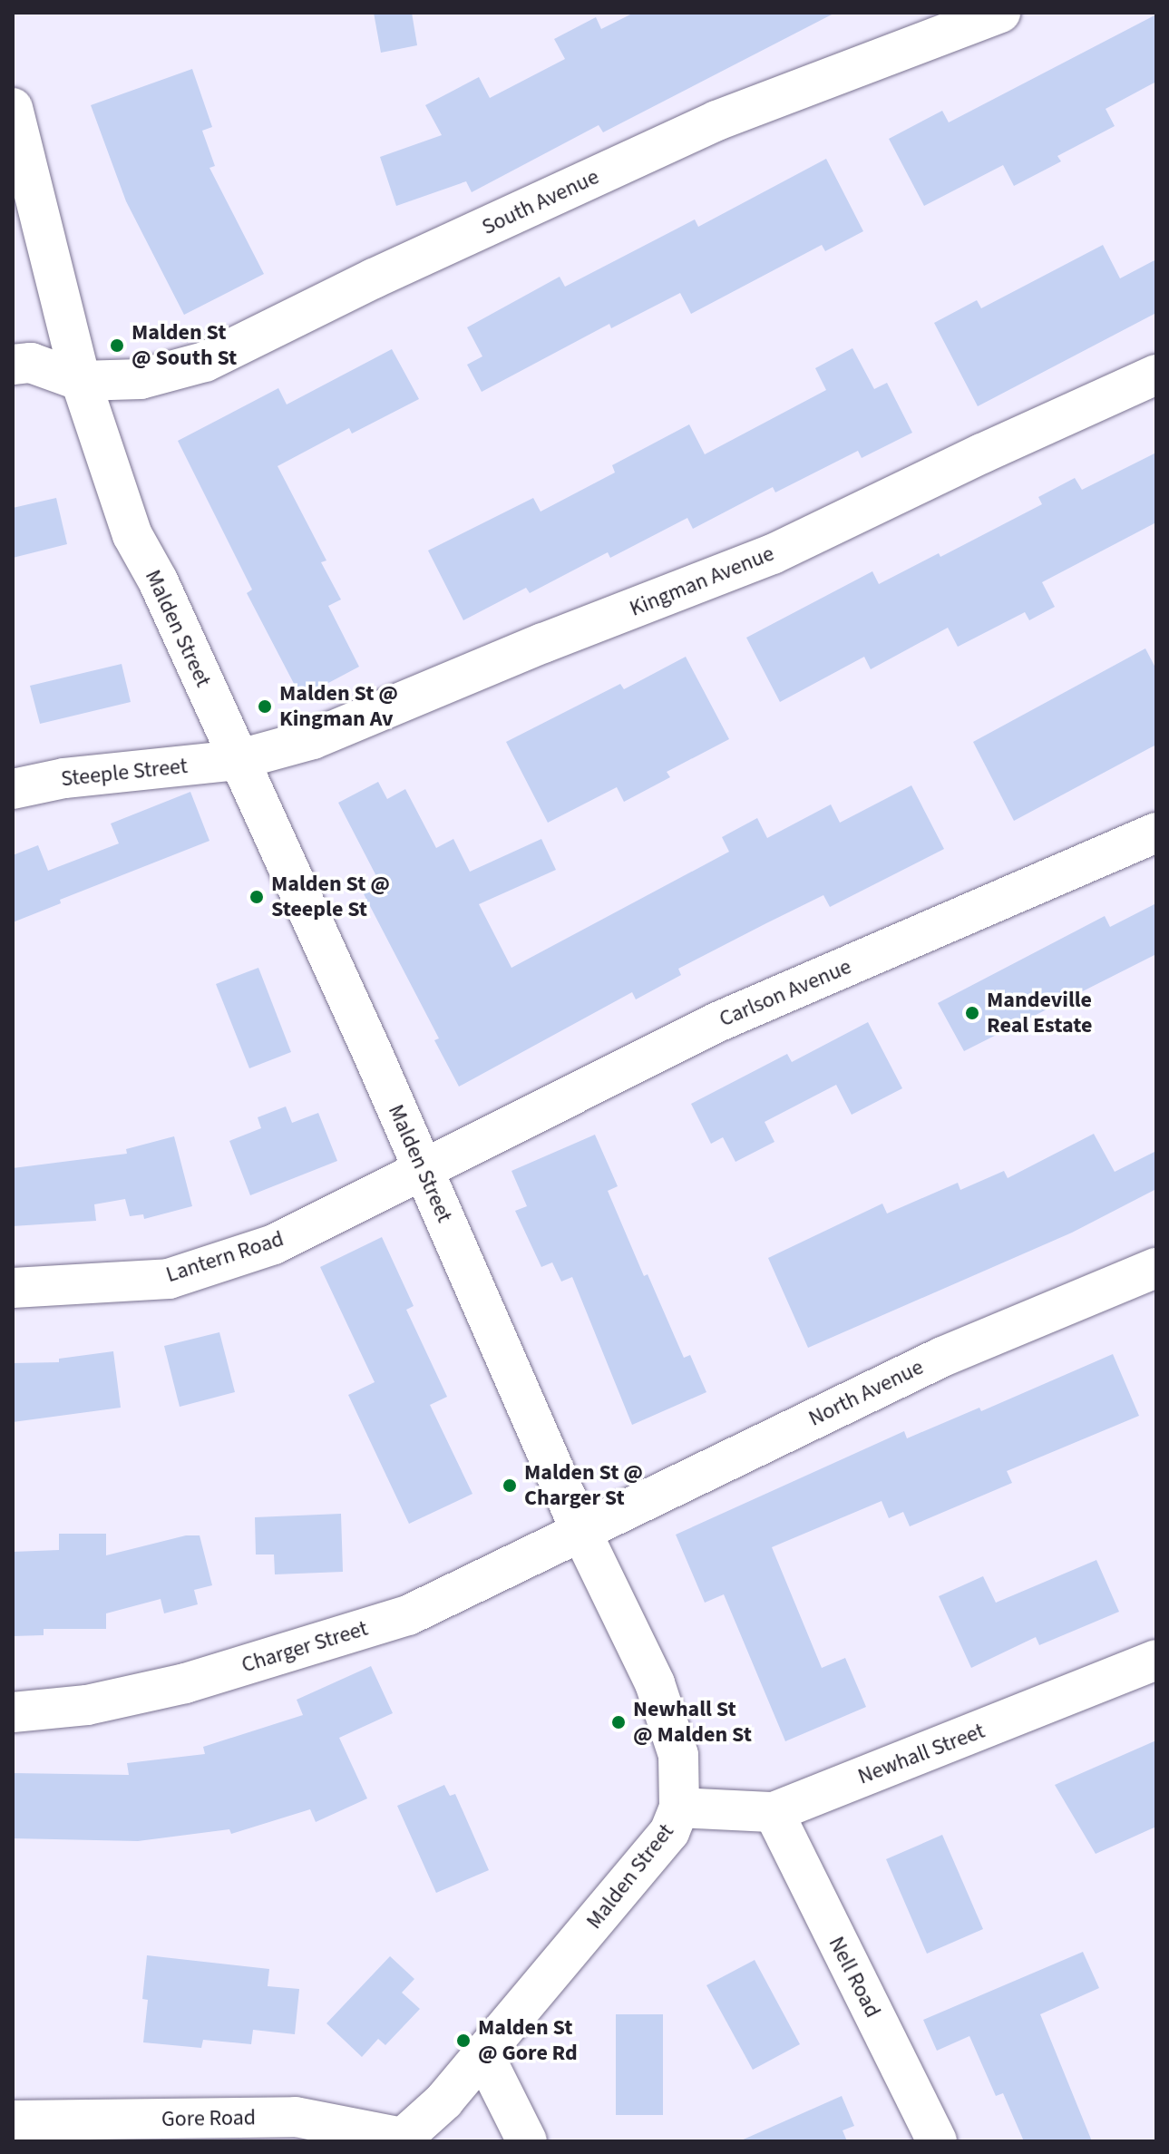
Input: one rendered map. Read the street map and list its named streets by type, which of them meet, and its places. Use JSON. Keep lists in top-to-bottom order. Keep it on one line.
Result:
{"streets":{"street":["South Avenue","Kingman Avenue","Malden Street","Steeple Street","Carlson Avenue","Lantern Road","North Avenue","Charger Street","Newhall Street","Nell Road","Gore Road"]},"crossings":[["South Avenue","Malden Street"],["Kingman Avenue","Malden Street"],["Kingman Avenue","Steeple Street"],["Malden Street","Steeple Street"],["Malden Street","Carlson Avenue"],["Malden Street","Lantern Road"],["Malden Street","North Avenue"],["Malden Street","Charger Street"],["Malden Street","Newhall Street"],["Malden Street","Gore Road"],["Carlson Avenue","Lantern Road"],["North Avenue","Charger Street"],["Newhall Street","Nell Road"]],"places":["Malden St @ South St","Malden St @ Kingman Av","Malden St @ Steeple St","Mandeville Real Estate","Malden St @ Charger St","Newhall St @ Malden St","Malden St @ Gore Rd"]}
